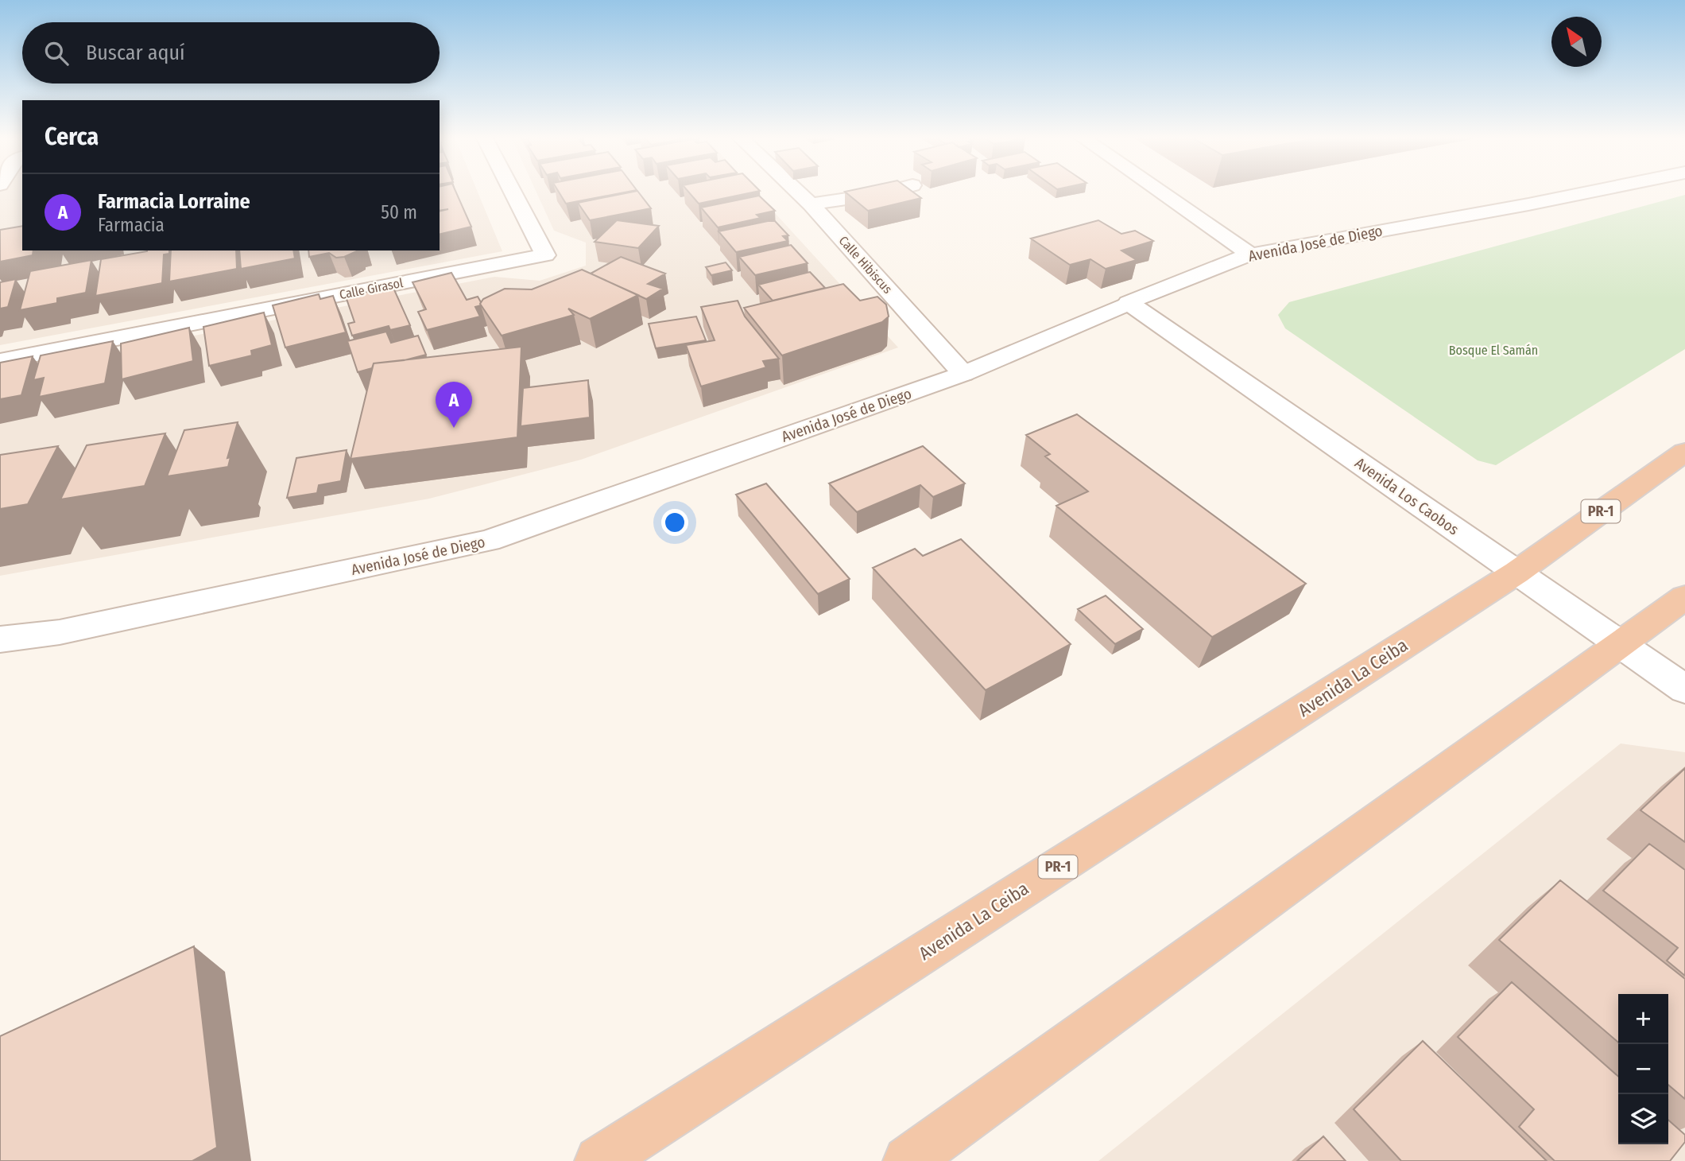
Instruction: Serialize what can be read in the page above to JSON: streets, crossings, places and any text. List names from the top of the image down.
{
  "streets": {
    "highway": ["PR-1", "Avenida La Ceiba"],
    "street": [
      "Avenida José de Diego",
      "Calle Hibiscus",
      "Calle Girasol",
      "Avenida Los Caobos"
    ]
  },
  "crossings": [
    ["Avenida José de Diego", "Calle Hibiscus"],
    ["Avenida José de Diego", "Avenida Los Caobos"],
    ["Avenida Los Caobos", "PR-1"],
    ["Avenida Los Caobos", "Avenida La Ceiba"],
    ["PR-1", "Avenida La Ceiba"]
  ],
  "parks": ["Bosque El Samán"],
  "north": "top left",
  "page": {
    "search": "Buscar aquí",
    "heading": "Cerca",
    "list": [
      {
        "mark": "A",
        "name": "Farmacia Lorraine",
        "note": "Farmacia",
        "value": "50 m"
      }
    ],
    "pins": "A",
    "map_buttons": ["+", "−"]
  }
}
